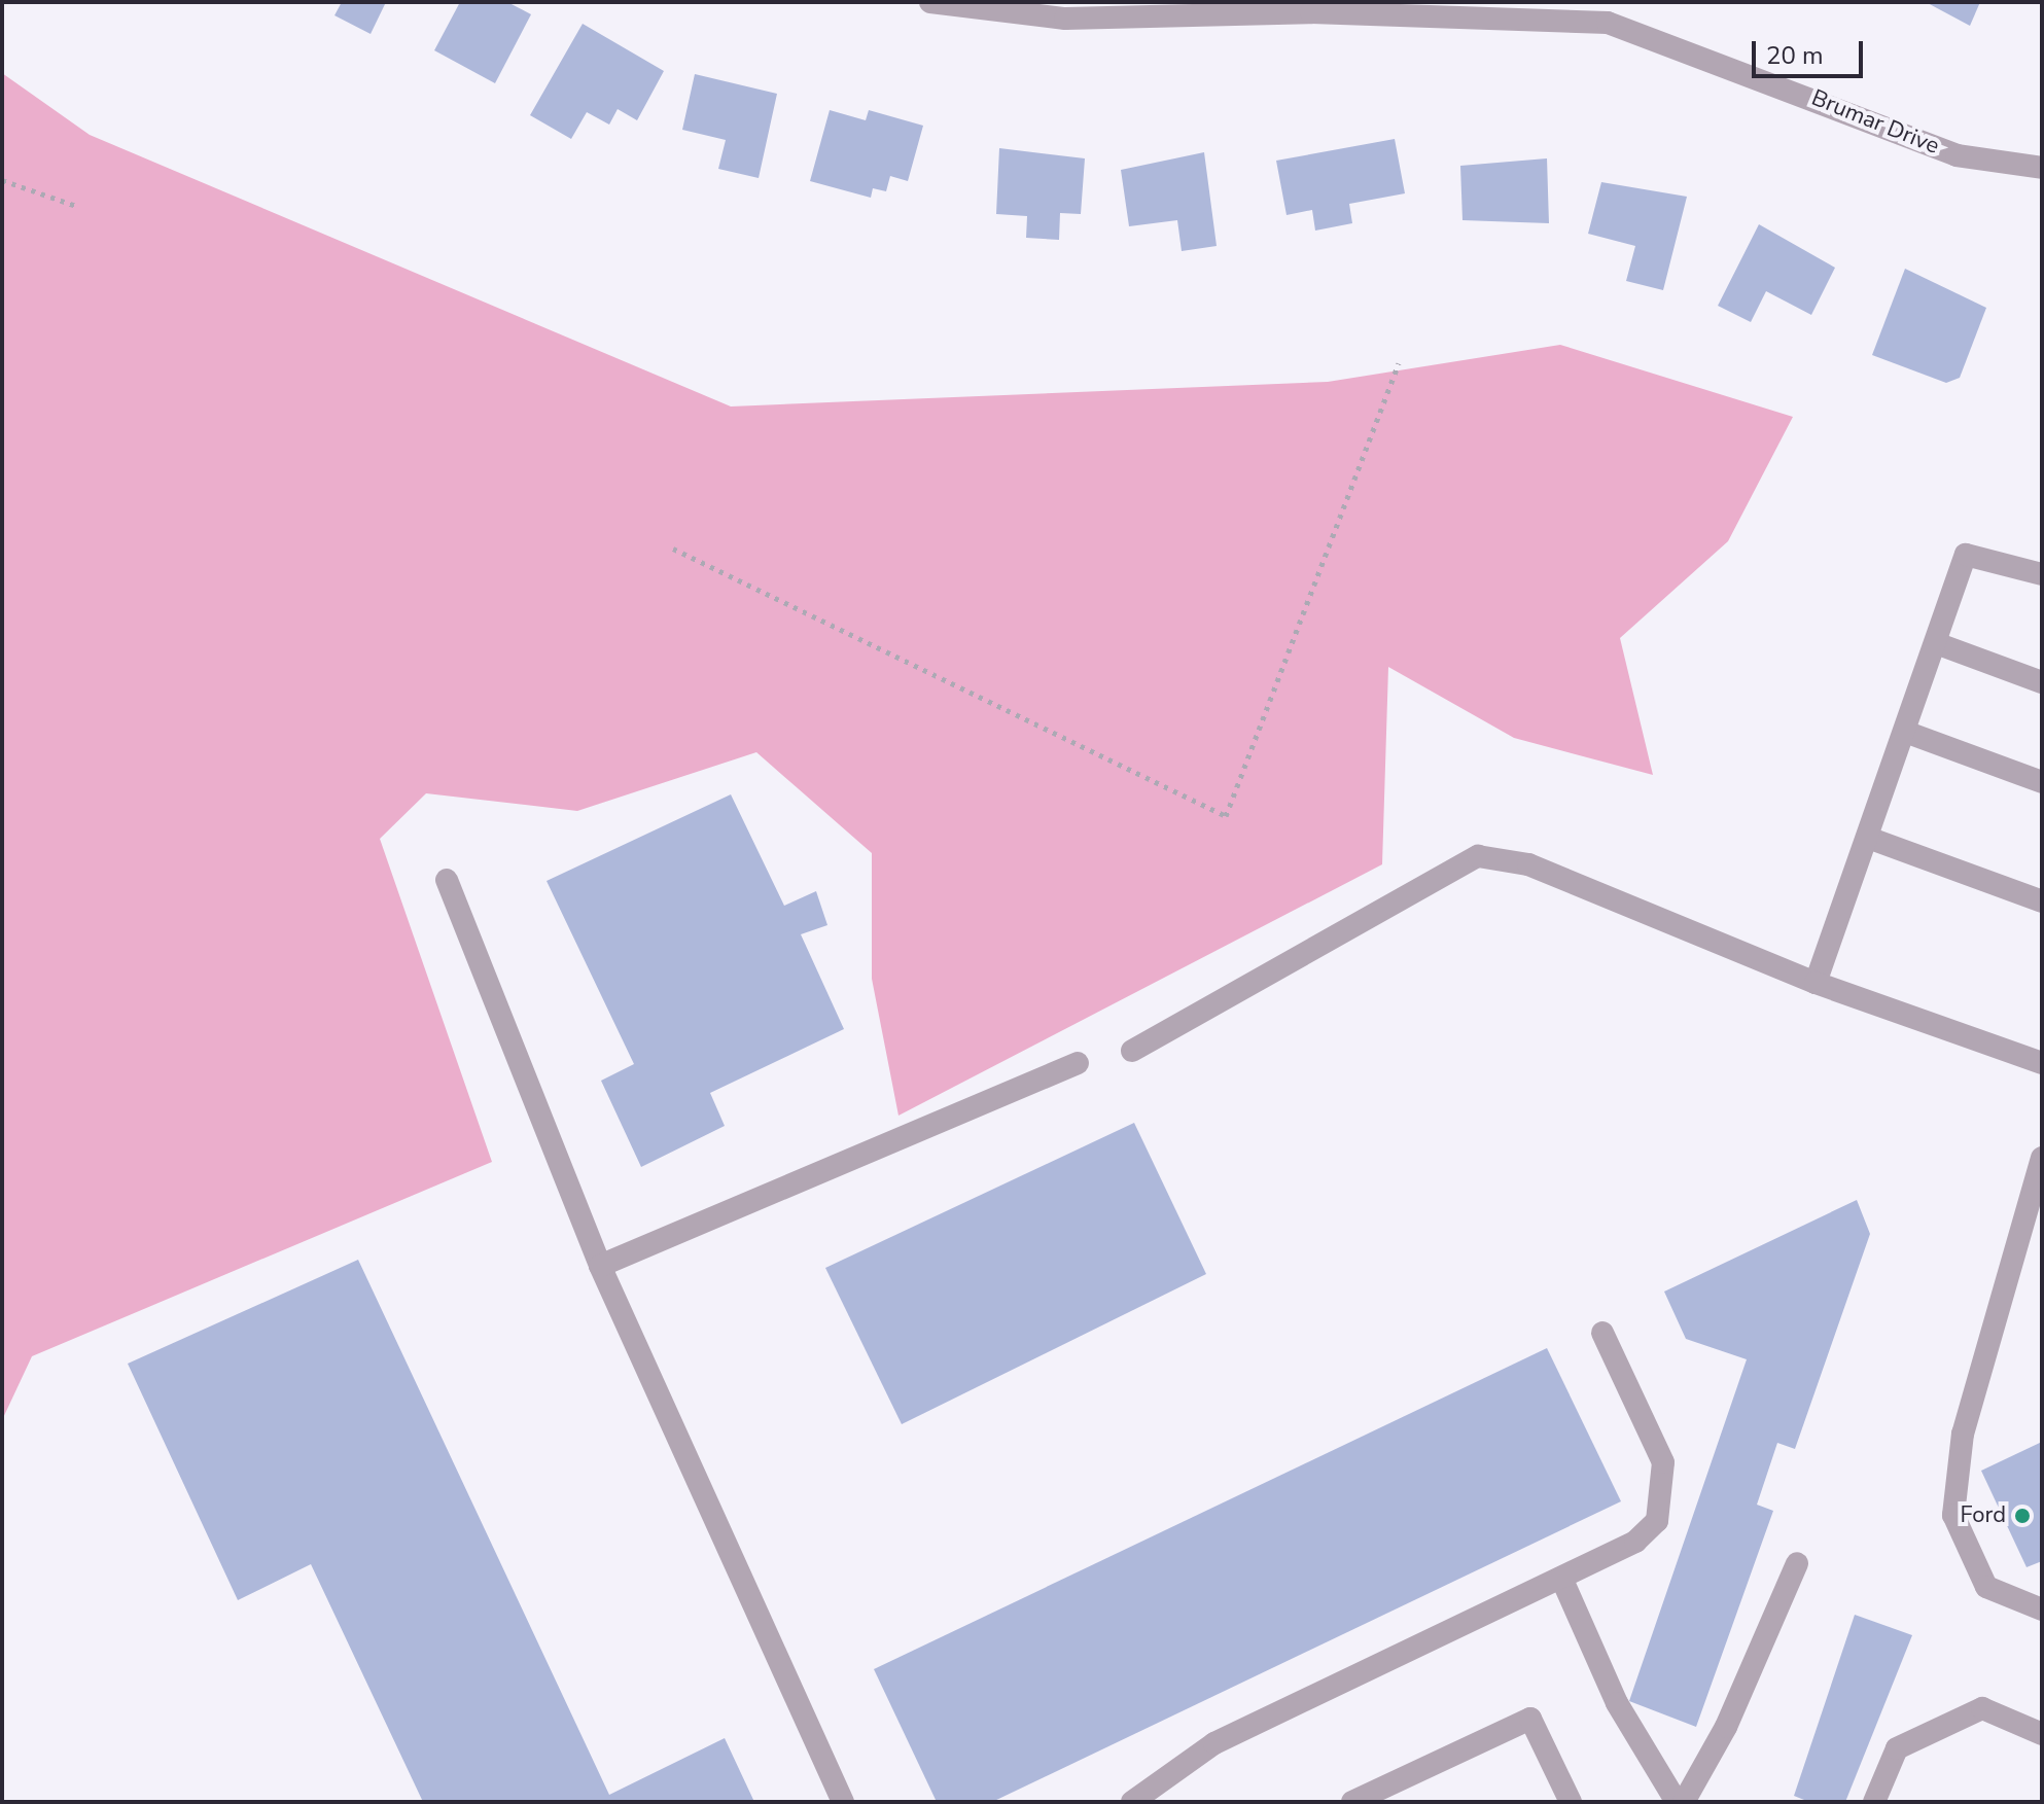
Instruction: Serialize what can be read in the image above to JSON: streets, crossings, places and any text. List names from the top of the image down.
{
  "streets": {
    "street": ["Brumar Drive"]
  },
  "places": ["Ford"],
  "scale_bar": "20 m"
}
